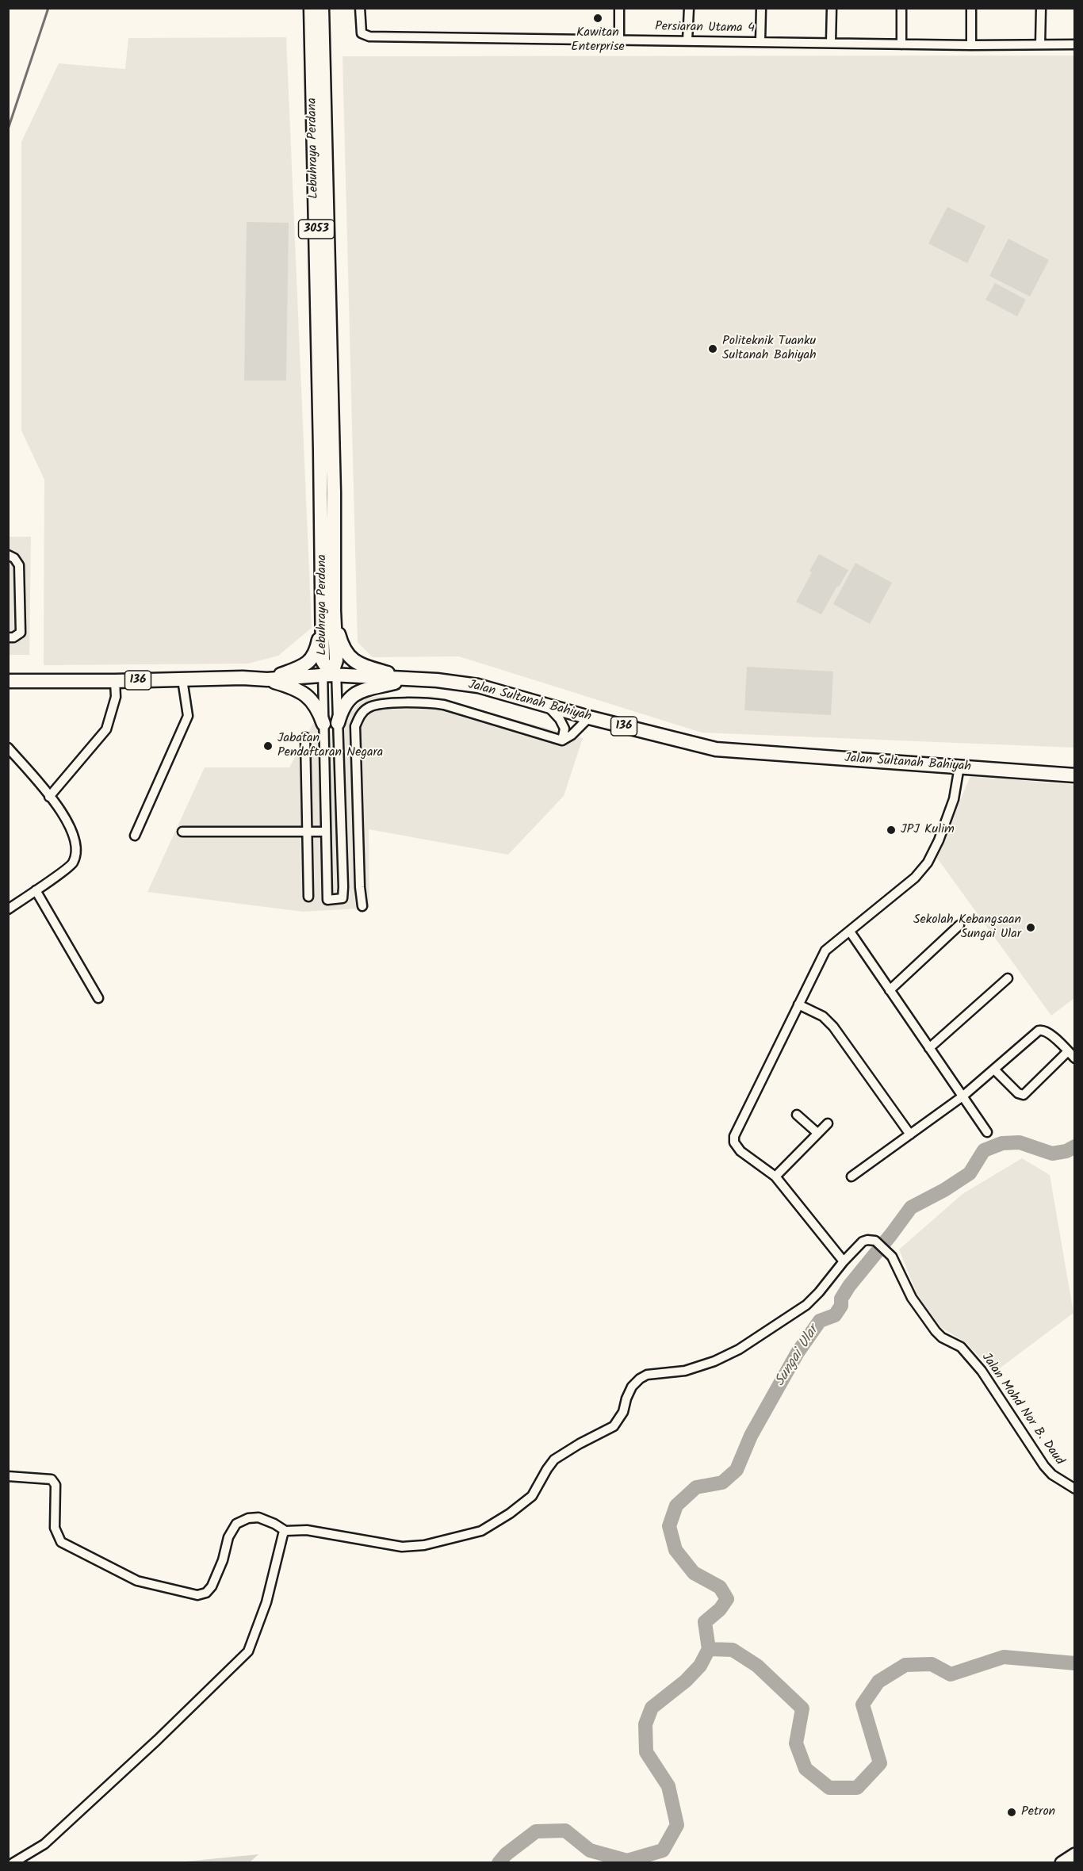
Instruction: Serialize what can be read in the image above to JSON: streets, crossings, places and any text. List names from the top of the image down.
{
  "streets": {
    "main road": [
      "Lebuhraya Perdana",
      "3053",
      "136",
      "Jalan Sultanah Bahiyah"
    ],
    "street": ["Persiaran Utama 4", "Jalan Mohd Nor B. Daud"]
  },
  "crossings": [
    ["Lebuhraya Perdana", "Jalan Sultanah Bahiyah"]
  ],
  "water": ["Sungai Ular"],
  "places": [
    "Kawitan Enterprise",
    "Politeknik Tuanku Sultanah Bahiyah",
    "Jabatan Pendaftaran Negara",
    "JPJ Kulim",
    "Sekolah Kebangsaan Sungai Ular",
    "Petron"
  ]
}
